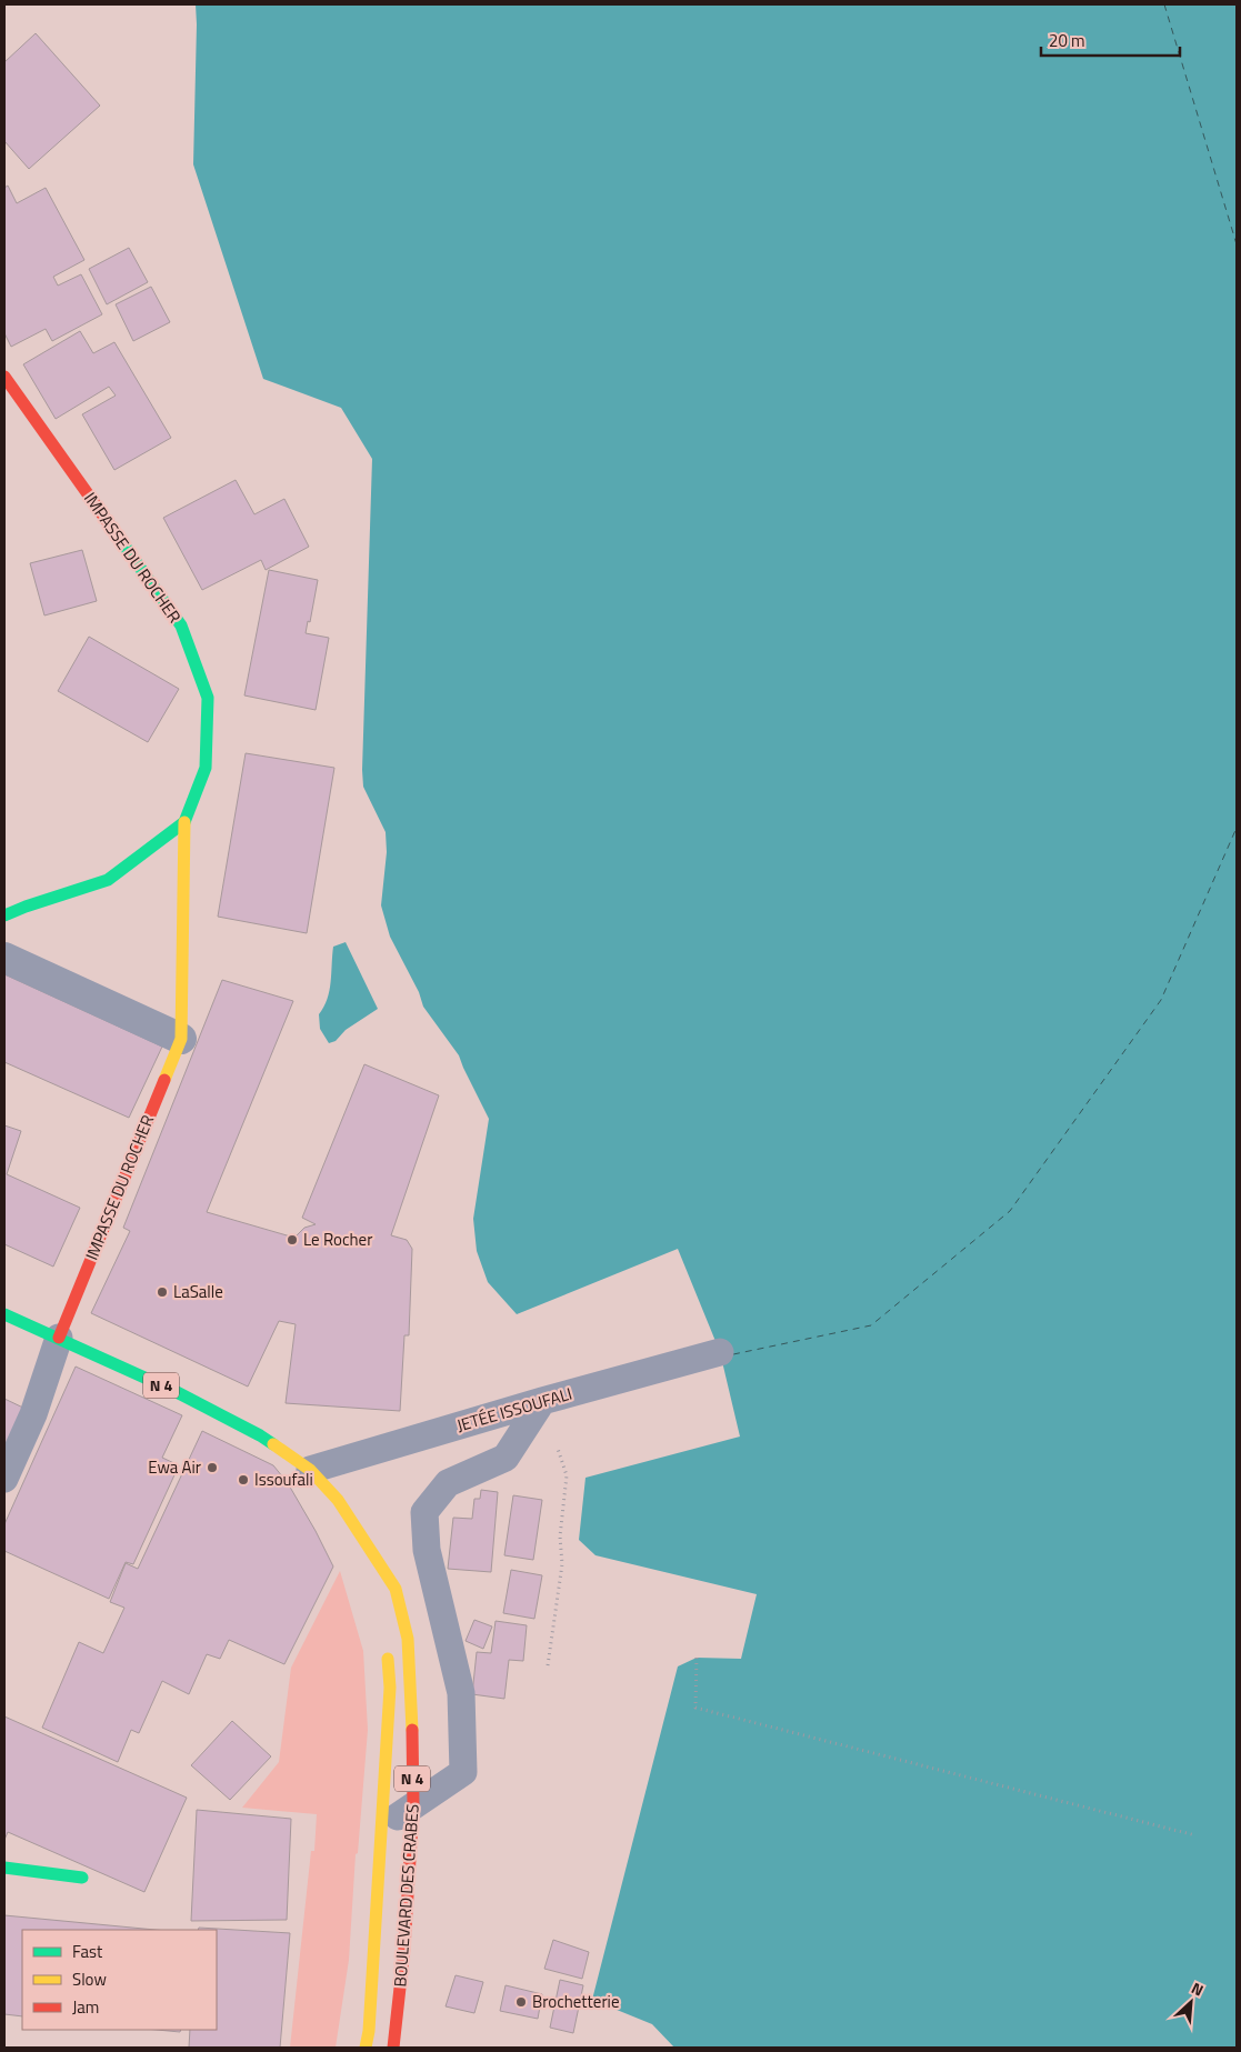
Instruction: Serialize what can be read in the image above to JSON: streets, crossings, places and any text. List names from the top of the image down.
{
  "streets": {
    "main road": ["IMPASSE DU ROCHER", "N 4", "BOULEVARD DES CRABES"],
    "lane": ["JETÉE ISSOUFALI"]
  },
  "crossings": [
    ["IMPASSE DU ROCHER", "N 4"],
    ["N 4", "JETÉE ISSOUFALI"],
    ["N 4", "BOULEVARD DES CRABES"],
    ["JETÉE ISSOUFALI", "BOULEVARD DES CRABES"]
  ],
  "places": [
    "Le Rocher",
    "LaSalle",
    "Ewa Air",
    "Issoufali",
    "Brochetterie"
  ],
  "legend": ["Fast", "Slow", "Jam"],
  "scale_bar": "20 m",
  "north": "top right"
}
